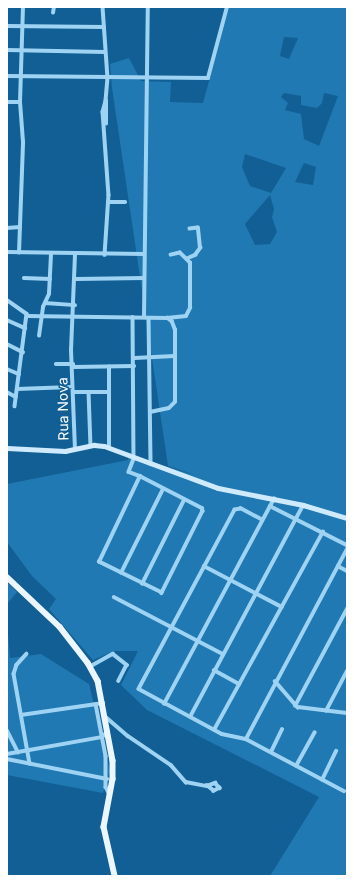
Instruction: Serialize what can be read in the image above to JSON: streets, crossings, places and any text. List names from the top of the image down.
{
  "streets": {
    "street": ["Rua Nova"]
  }
}
